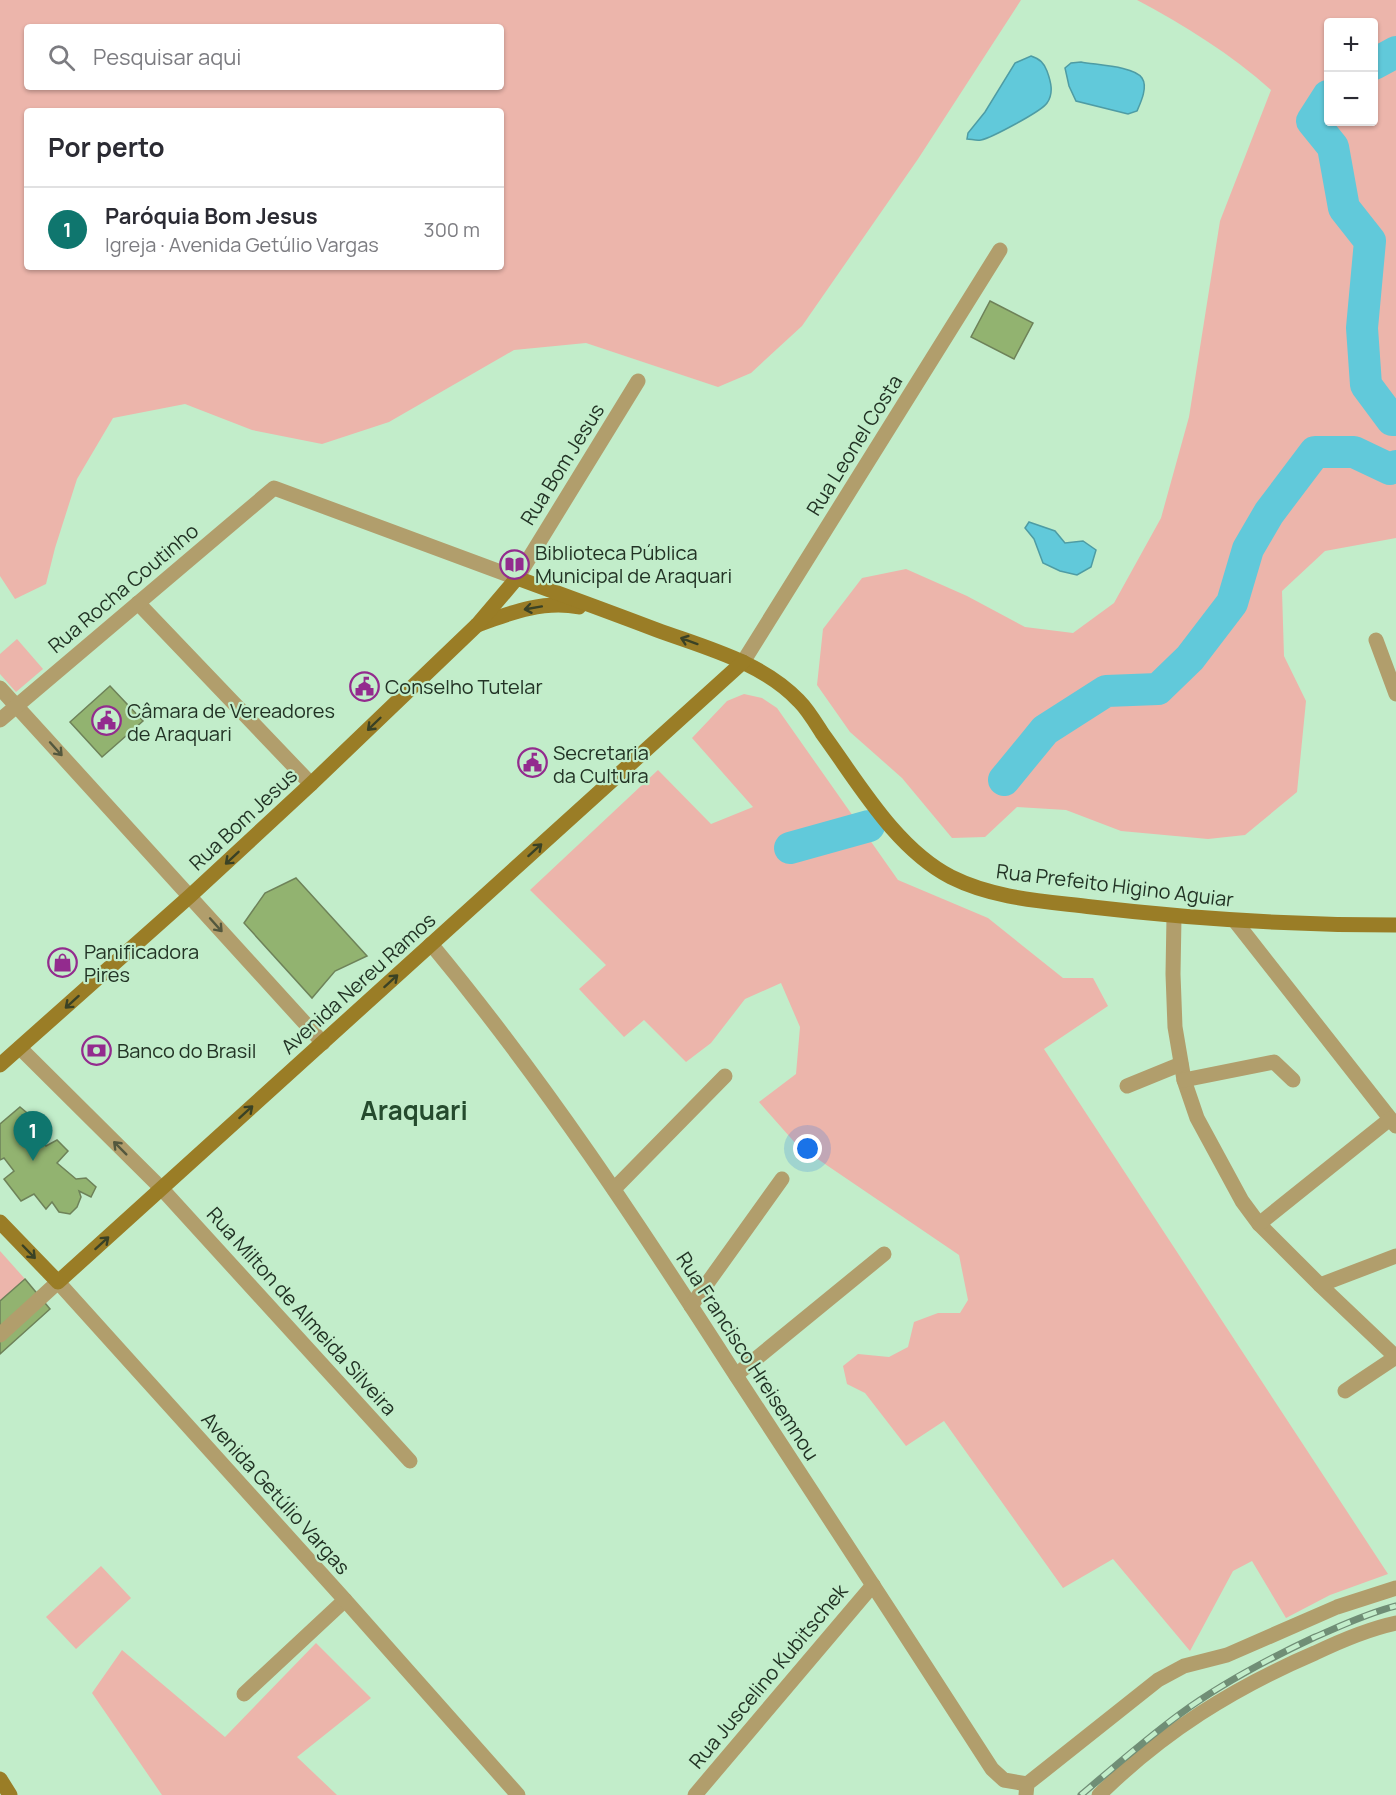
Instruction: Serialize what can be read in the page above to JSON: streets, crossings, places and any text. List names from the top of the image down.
{
  "streets": {
    "main road": [
      "Rua Bom Jesus",
      "Rua Prefeito Higino Aguiar",
      "Avenida Nereu Ramos",
      "Avenida Getúlio Vargas"
    ],
    "street": [
      "Rua Leonel Costa",
      "Rua Rocha Coutinho",
      "Rua Milton de Almeida Silveira",
      "Rua Francisco Hreisemnou",
      "Rua Juscelino Kubitschek"
    ]
  },
  "crossings": [
    ["Rua Leonel Costa", "Rua Prefeito Higino Aguiar"],
    ["Rua Leonel Costa", "Avenida Nereu Ramos"],
    ["Rua Bom Jesus", "Rua Prefeito Higino Aguiar"],
    ["Rua Bom Jesus", "Rua Milton de Almeida Silveira"],
    ["Rua Rocha Coutinho", "Rua Prefeito Higino Aguiar"],
    ["Rua Prefeito Higino Aguiar", "Avenida Nereu Ramos"],
    ["Avenida Nereu Ramos", "Rua Milton de Almeida Silveira"],
    ["Avenida Nereu Ramos", "Rua Francisco Hreisemnou"],
    ["Avenida Nereu Ramos", "Avenida Getúlio Vargas"],
    ["Rua Francisco Hreisemnou", "Rua Juscelino Kubitschek"]
  ],
  "one_way": ["Rua Bom Jesus", "Avenida Nereu Ramos", "Rua Milton de Almeida Silveira"],
  "districts": ["Araquari"],
  "places": {
    "library": ["Biblioteca Pública Municipal de Araquari"],
    "public building": ["Conselho Tutelar", "Câmara de Vereadores de Araquari", "Secretaria da Cultura"],
    "shop": ["Panificadora Pires"],
    "bank": ["Banco do Brasil"]
  },
  "page": {
    "map_buttons": ["+", "−"],
    "search": "Pesquisar aqui",
    "heading": "Por perto",
    "list": [
      {
        "mark": "1",
        "name": "Paróquia Bom Jesus",
        "note": "Igreja · Avenida Getúlio Vargas",
        "value": "300 m"
      }
    ],
    "pins": "1"
  }
}
